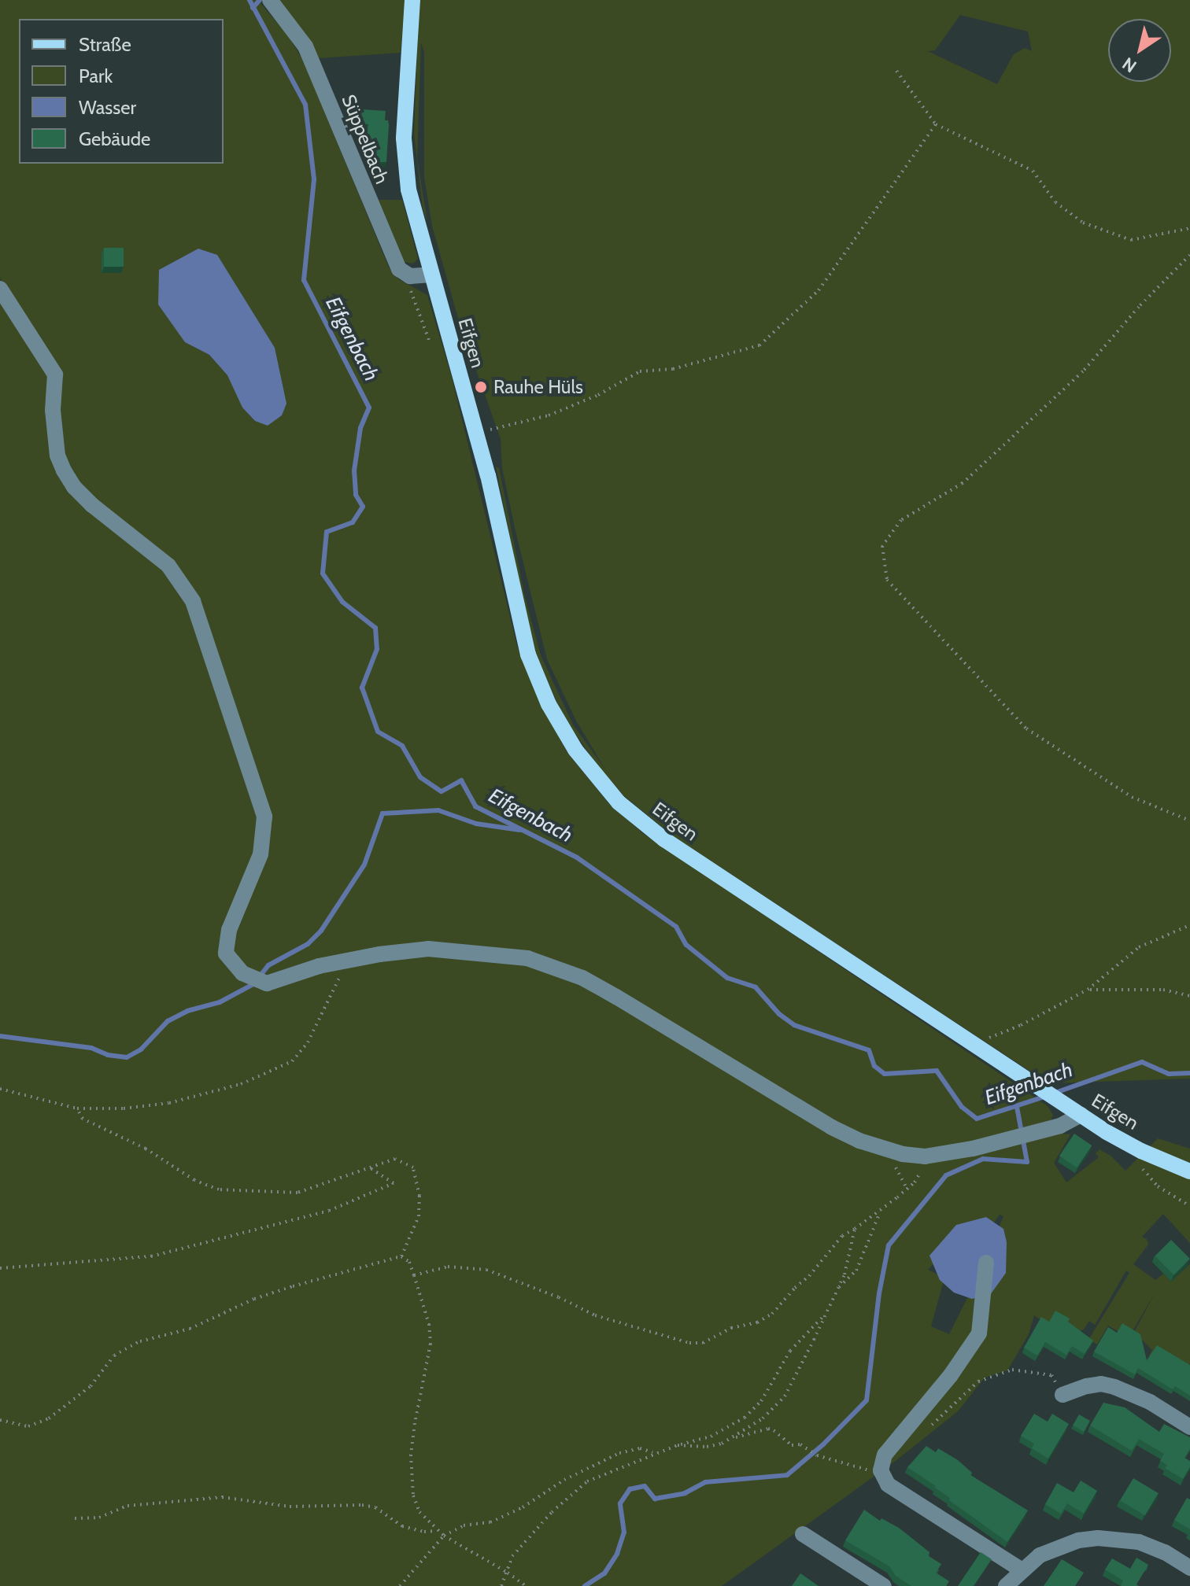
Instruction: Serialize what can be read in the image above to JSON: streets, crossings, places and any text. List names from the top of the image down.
{
  "streets": {
    "main road": ["Eifgen"],
    "street": ["Süppelbach"]
  },
  "water": ["Eifgenbach"],
  "places": ["Rauhe Hüls"],
  "legend": [
    "Straße",
    "Park",
    "Wasser",
    "Gebäude"
  ],
  "north": "bottom left"
}
